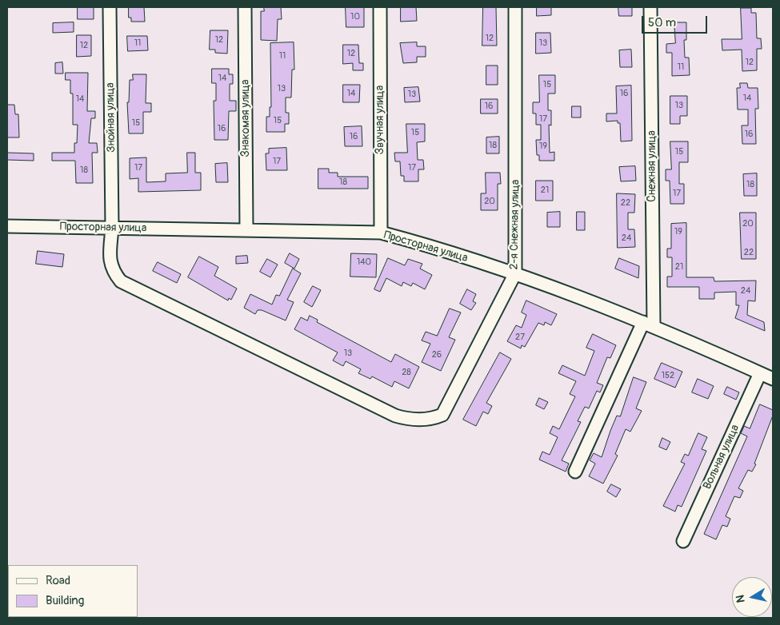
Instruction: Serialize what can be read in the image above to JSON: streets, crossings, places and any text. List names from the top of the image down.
{
  "streets": {
    "street": [
      "Знойная улица",
      "Знакомая улица",
      "Звучная улица",
      "Снежная улица",
      "2-я Снежная улица",
      "Просторная улица",
      "Вольная улица"
    ]
  },
  "crossings": [
    ["Знойная улица", "2-я Снежная улица"],
    ["Знойная улица", "Просторная улица"],
    ["Знакомая улица", "Просторная улица"],
    ["Звучная улица", "Просторная улица"],
    ["Снежная улица", "Просторная улица"],
    ["2-я Снежная улица", "Просторная улица"],
    ["Просторная улица", "Вольная улица"]
  ],
  "house_numbers": [
    "10",
    "12",
    "12",
    "11",
    "13",
    "12",
    "12",
    "11",
    "12",
    "11",
    "14",
    "15",
    "13",
    "14",
    "16",
    "13",
    "14",
    "14",
    "13",
    "16",
    "17",
    "15",
    "15",
    "16",
    "15",
    "16",
    "16",
    "18",
    "19",
    "15",
    "17",
    "17",
    "17",
    "18",
    "18",
    "18",
    "21",
    "17",
    "20",
    "22",
    "20",
    "19",
    "24",
    "22",
    "140",
    "21",
    "24",
    "27",
    "13",
    "26",
    "28",
    "152"
  ],
  "legend": ["Road", "Building"],
  "scale_bar": "50 m",
  "north": "left"
}
